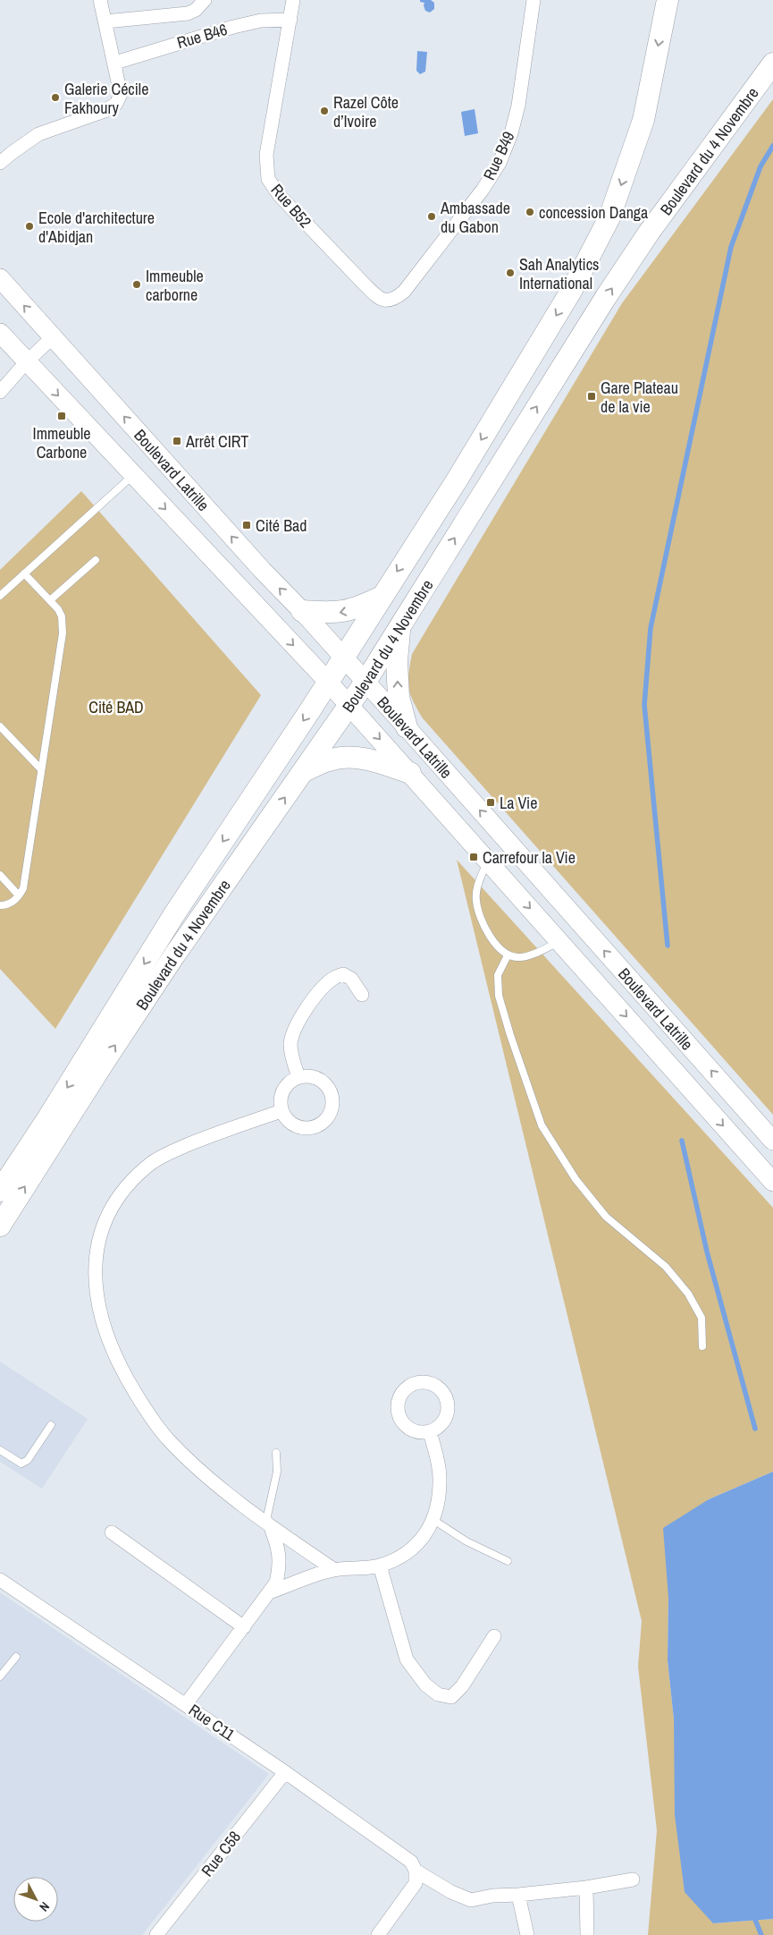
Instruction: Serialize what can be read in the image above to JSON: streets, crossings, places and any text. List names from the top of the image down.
{
  "streets": {
    "main road": ["Boulevard du 4 Novembre", "Boulevard Latrille"],
    "street": [
      "Rue B46",
      "Rue B49",
      "Rue B52",
      "Rue C11",
      "Rue C58"
    ]
  },
  "crossings": [
    ["Rue B46", "Rue B52"],
    ["Boulevard du 4 Novembre", "Boulevard Latrille"],
    ["Rue B49", "Rue B52"],
    ["Rue C11", "Rue C58"]
  ],
  "parks": ["Cité BAD"],
  "places": {
    "other": [
      "Galerie Cécile Fakhoury",
      "Razel Côte d’Ivoire",
      "concession Danga",
      "Ambassade du Gabon",
      "Ecole d'architecture d'Abidjan",
      "Sah Analytics International",
      "Immeuble carborne"
    ],
    "transit": [
      "Gare Plateau de la vie",
      "Immeuble Carbone",
      "Arrêt CIRT",
      "Cité Bad",
      "La Vie",
      "Carrefour la Vie"
    ]
  },
  "north": "bottom right"
}
